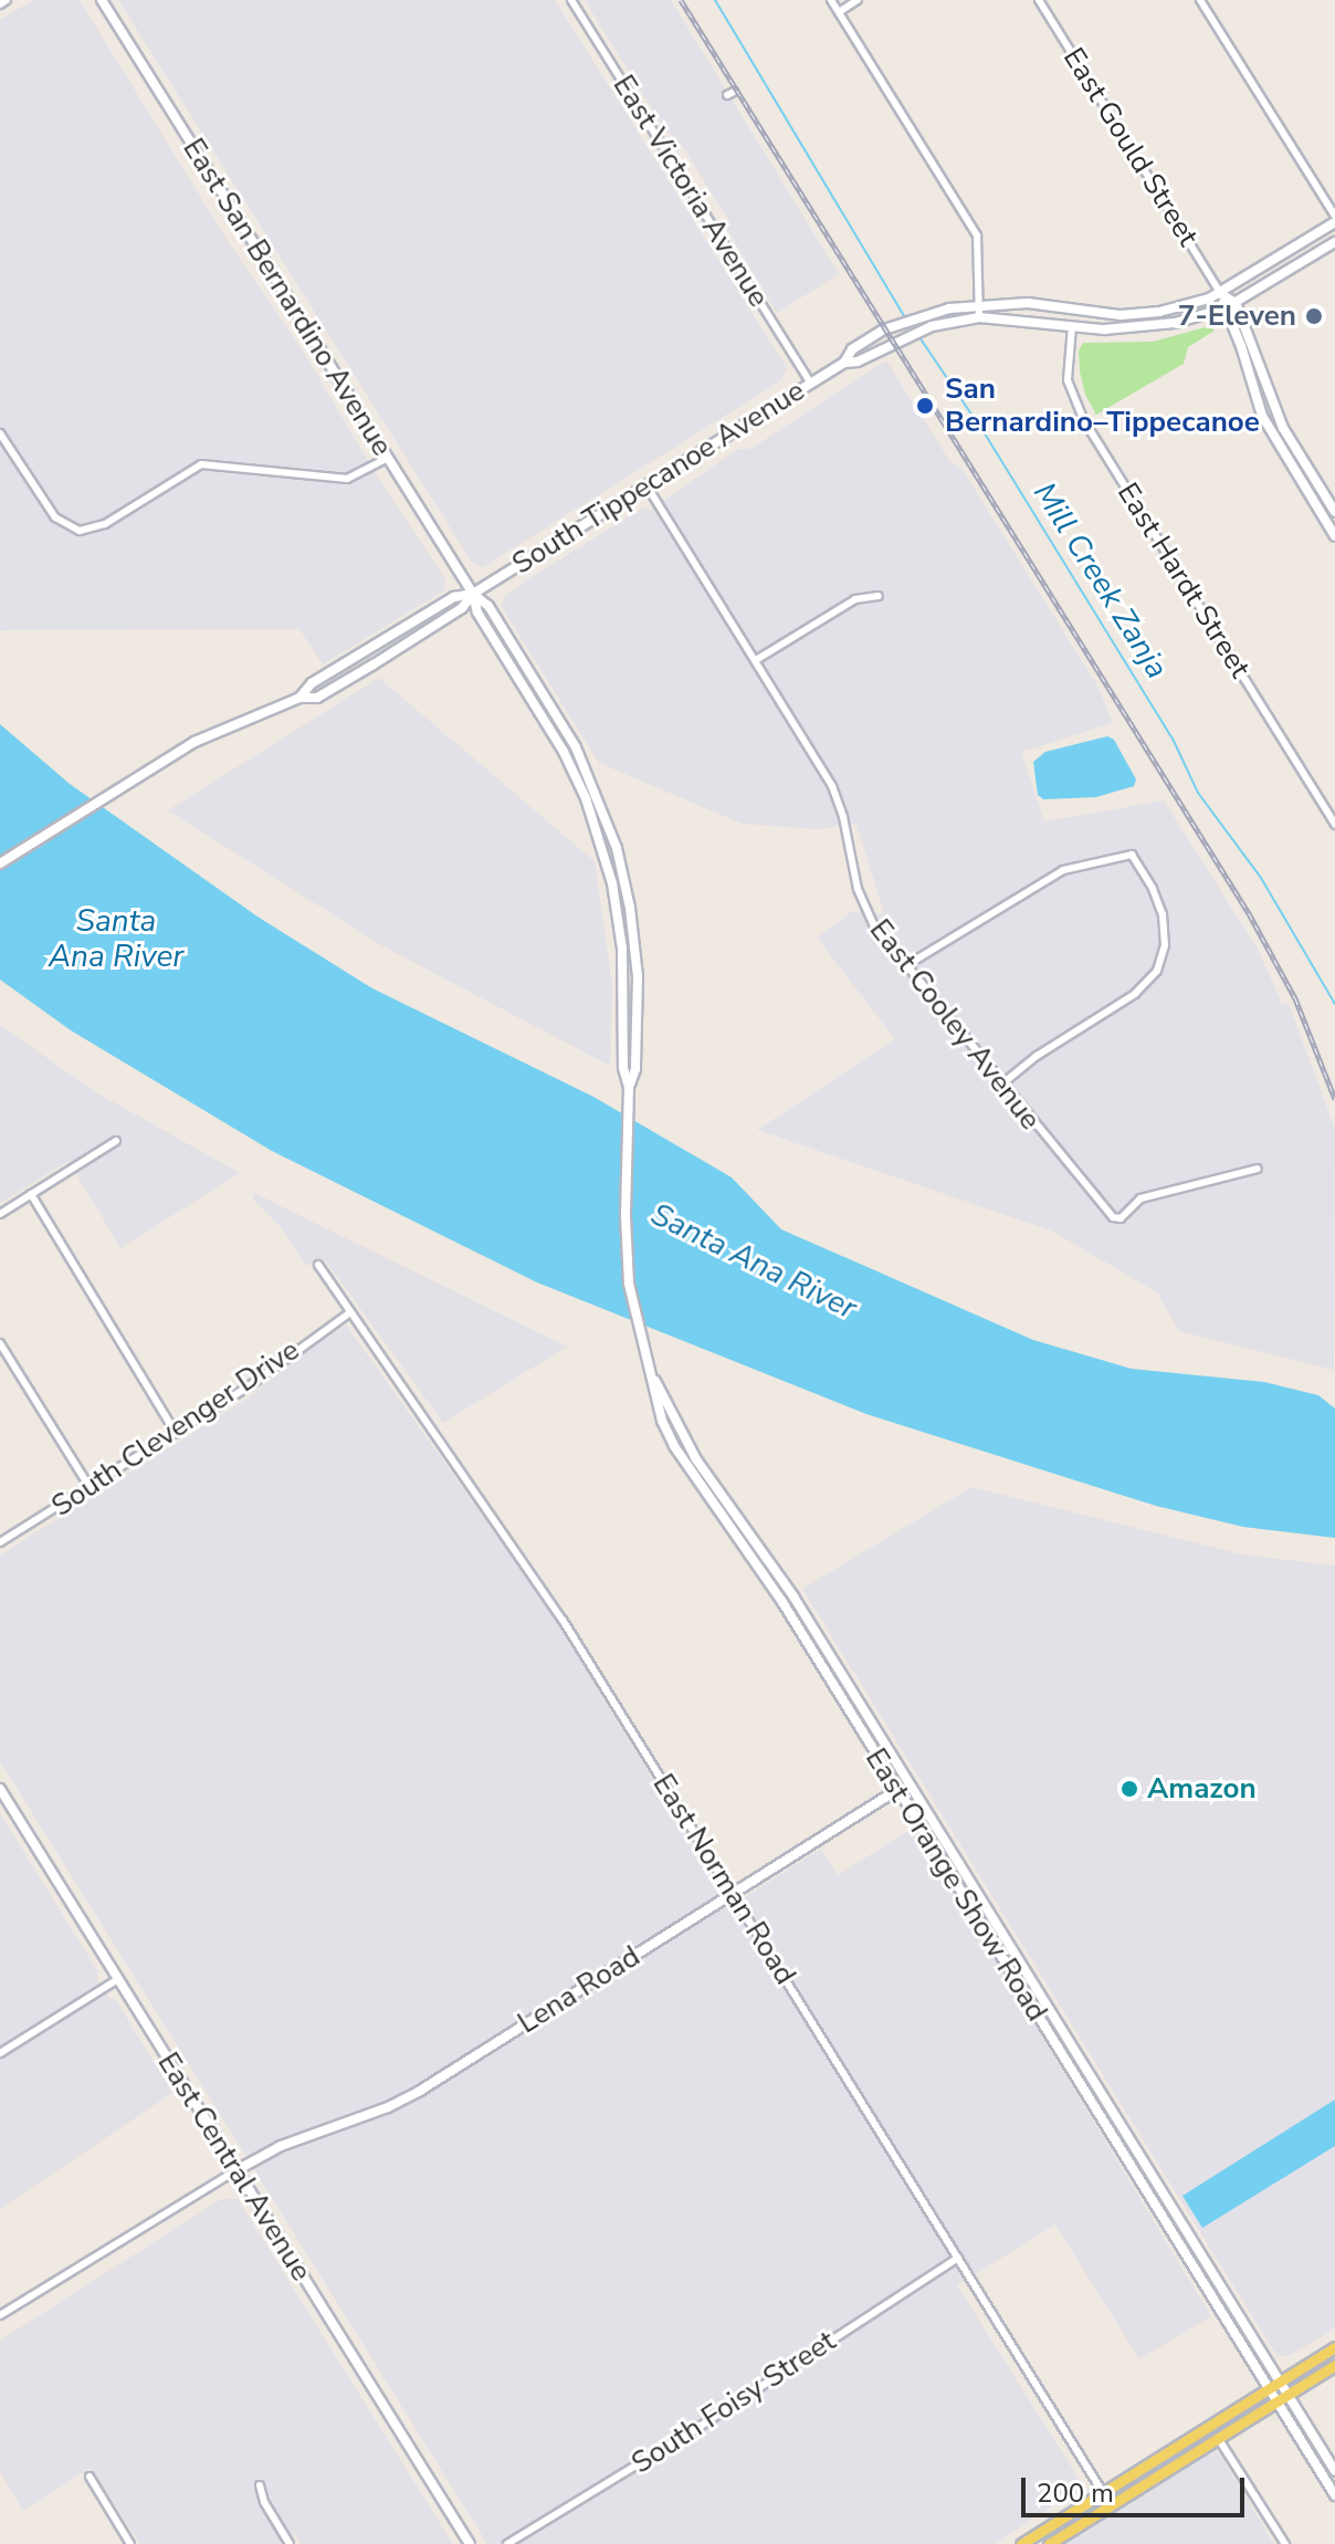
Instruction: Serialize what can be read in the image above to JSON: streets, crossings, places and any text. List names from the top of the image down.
{
  "streets": {
    "main road": [
      "East San Bernardino Avenue",
      "South Tippecanoe Avenue",
      "East Orange Show Road",
      "Lena Road",
      "East Central Avenue"
    ],
    "street": [
      "East Gould Street",
      "East Victoria Avenue",
      "East Hardt Street",
      "East Cooley Avenue",
      "South Clevenger Drive",
      "East Norman Road",
      "South Foisy Street"
    ]
  },
  "crossings": [
    ["East Gould Street", "South Tippecanoe Avenue"],
    ["East Victoria Avenue", "South Tippecanoe Avenue"],
    ["East San Bernardino Avenue", "South Tippecanoe Avenue"],
    ["South Tippecanoe Avenue", "East Hardt Street"],
    ["South Tippecanoe Avenue", "East Cooley Avenue"],
    ["South Clevenger Drive", "East Norman Road"],
    ["East Norman Road", "Lena Road"],
    ["East Norman Road", "South Foisy Street"],
    ["East Orange Show Road", "Lena Road"],
    ["Lena Road", "East Central Avenue"]
  ],
  "water": ["Mill Creek Zanja", "Santa Ana River"],
  "places": ["7-Eleven", "San Bernardino–Tippecanoe", "Amazon"],
  "scale_bar": "200 m"
}
